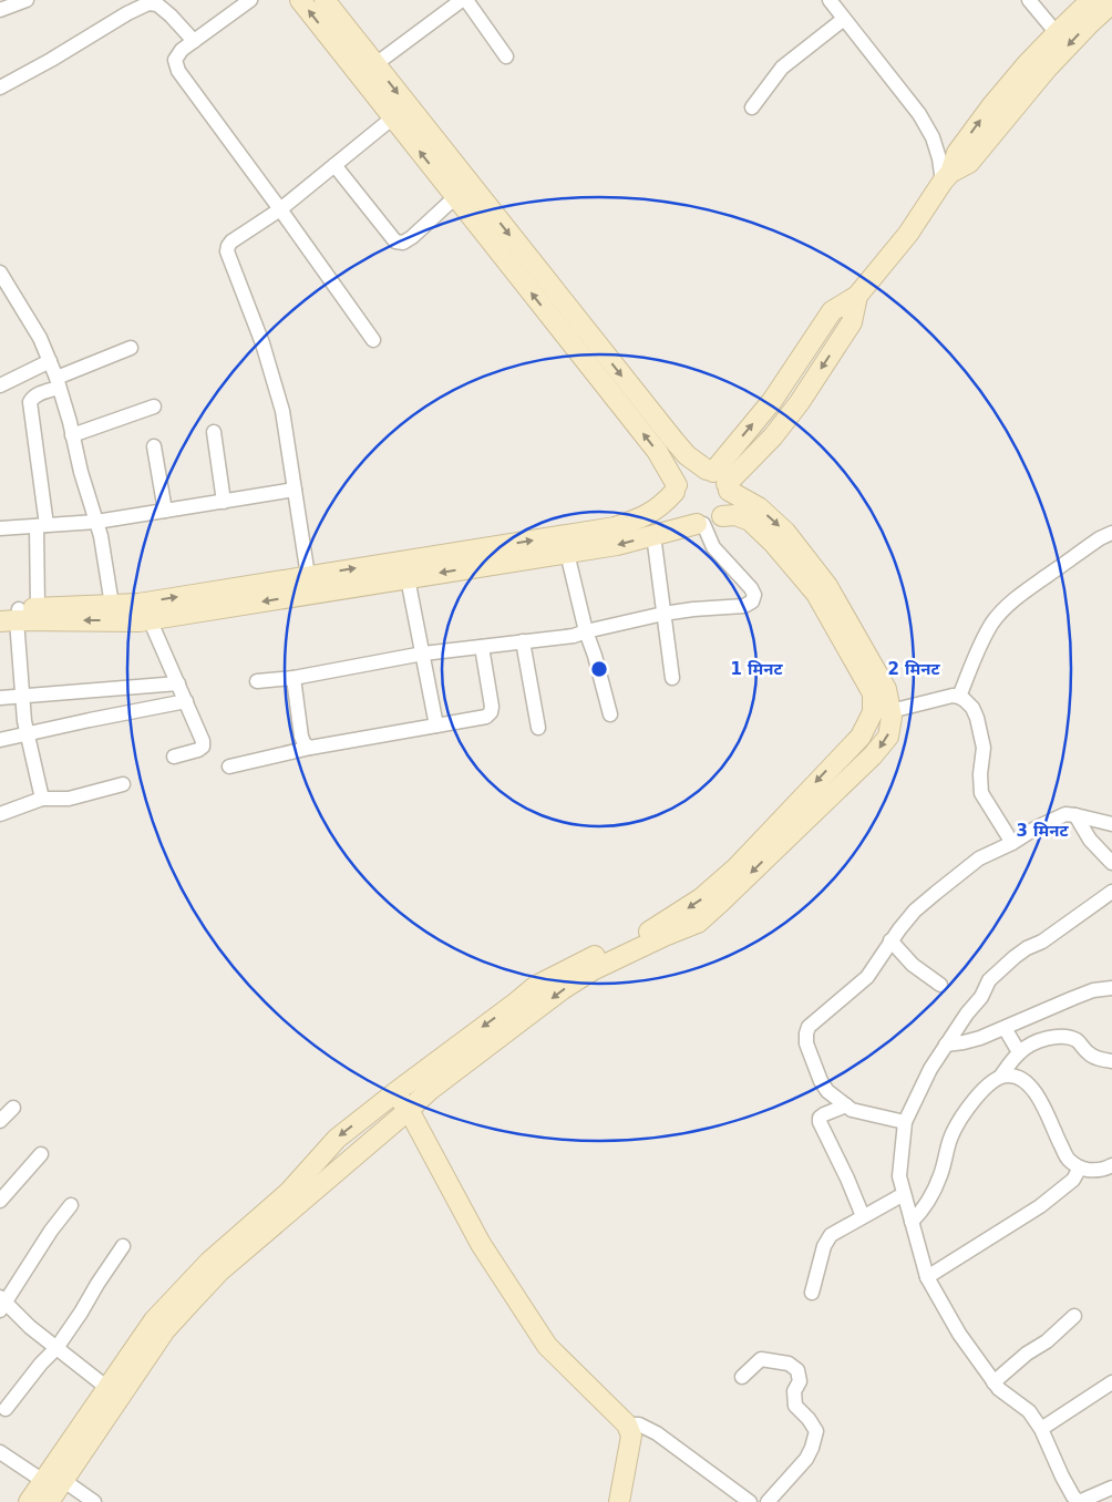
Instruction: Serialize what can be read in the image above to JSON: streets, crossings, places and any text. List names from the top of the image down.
{
  "rings": ["1 मिनट", "2 मिनट", "3 मिनट"]
}
